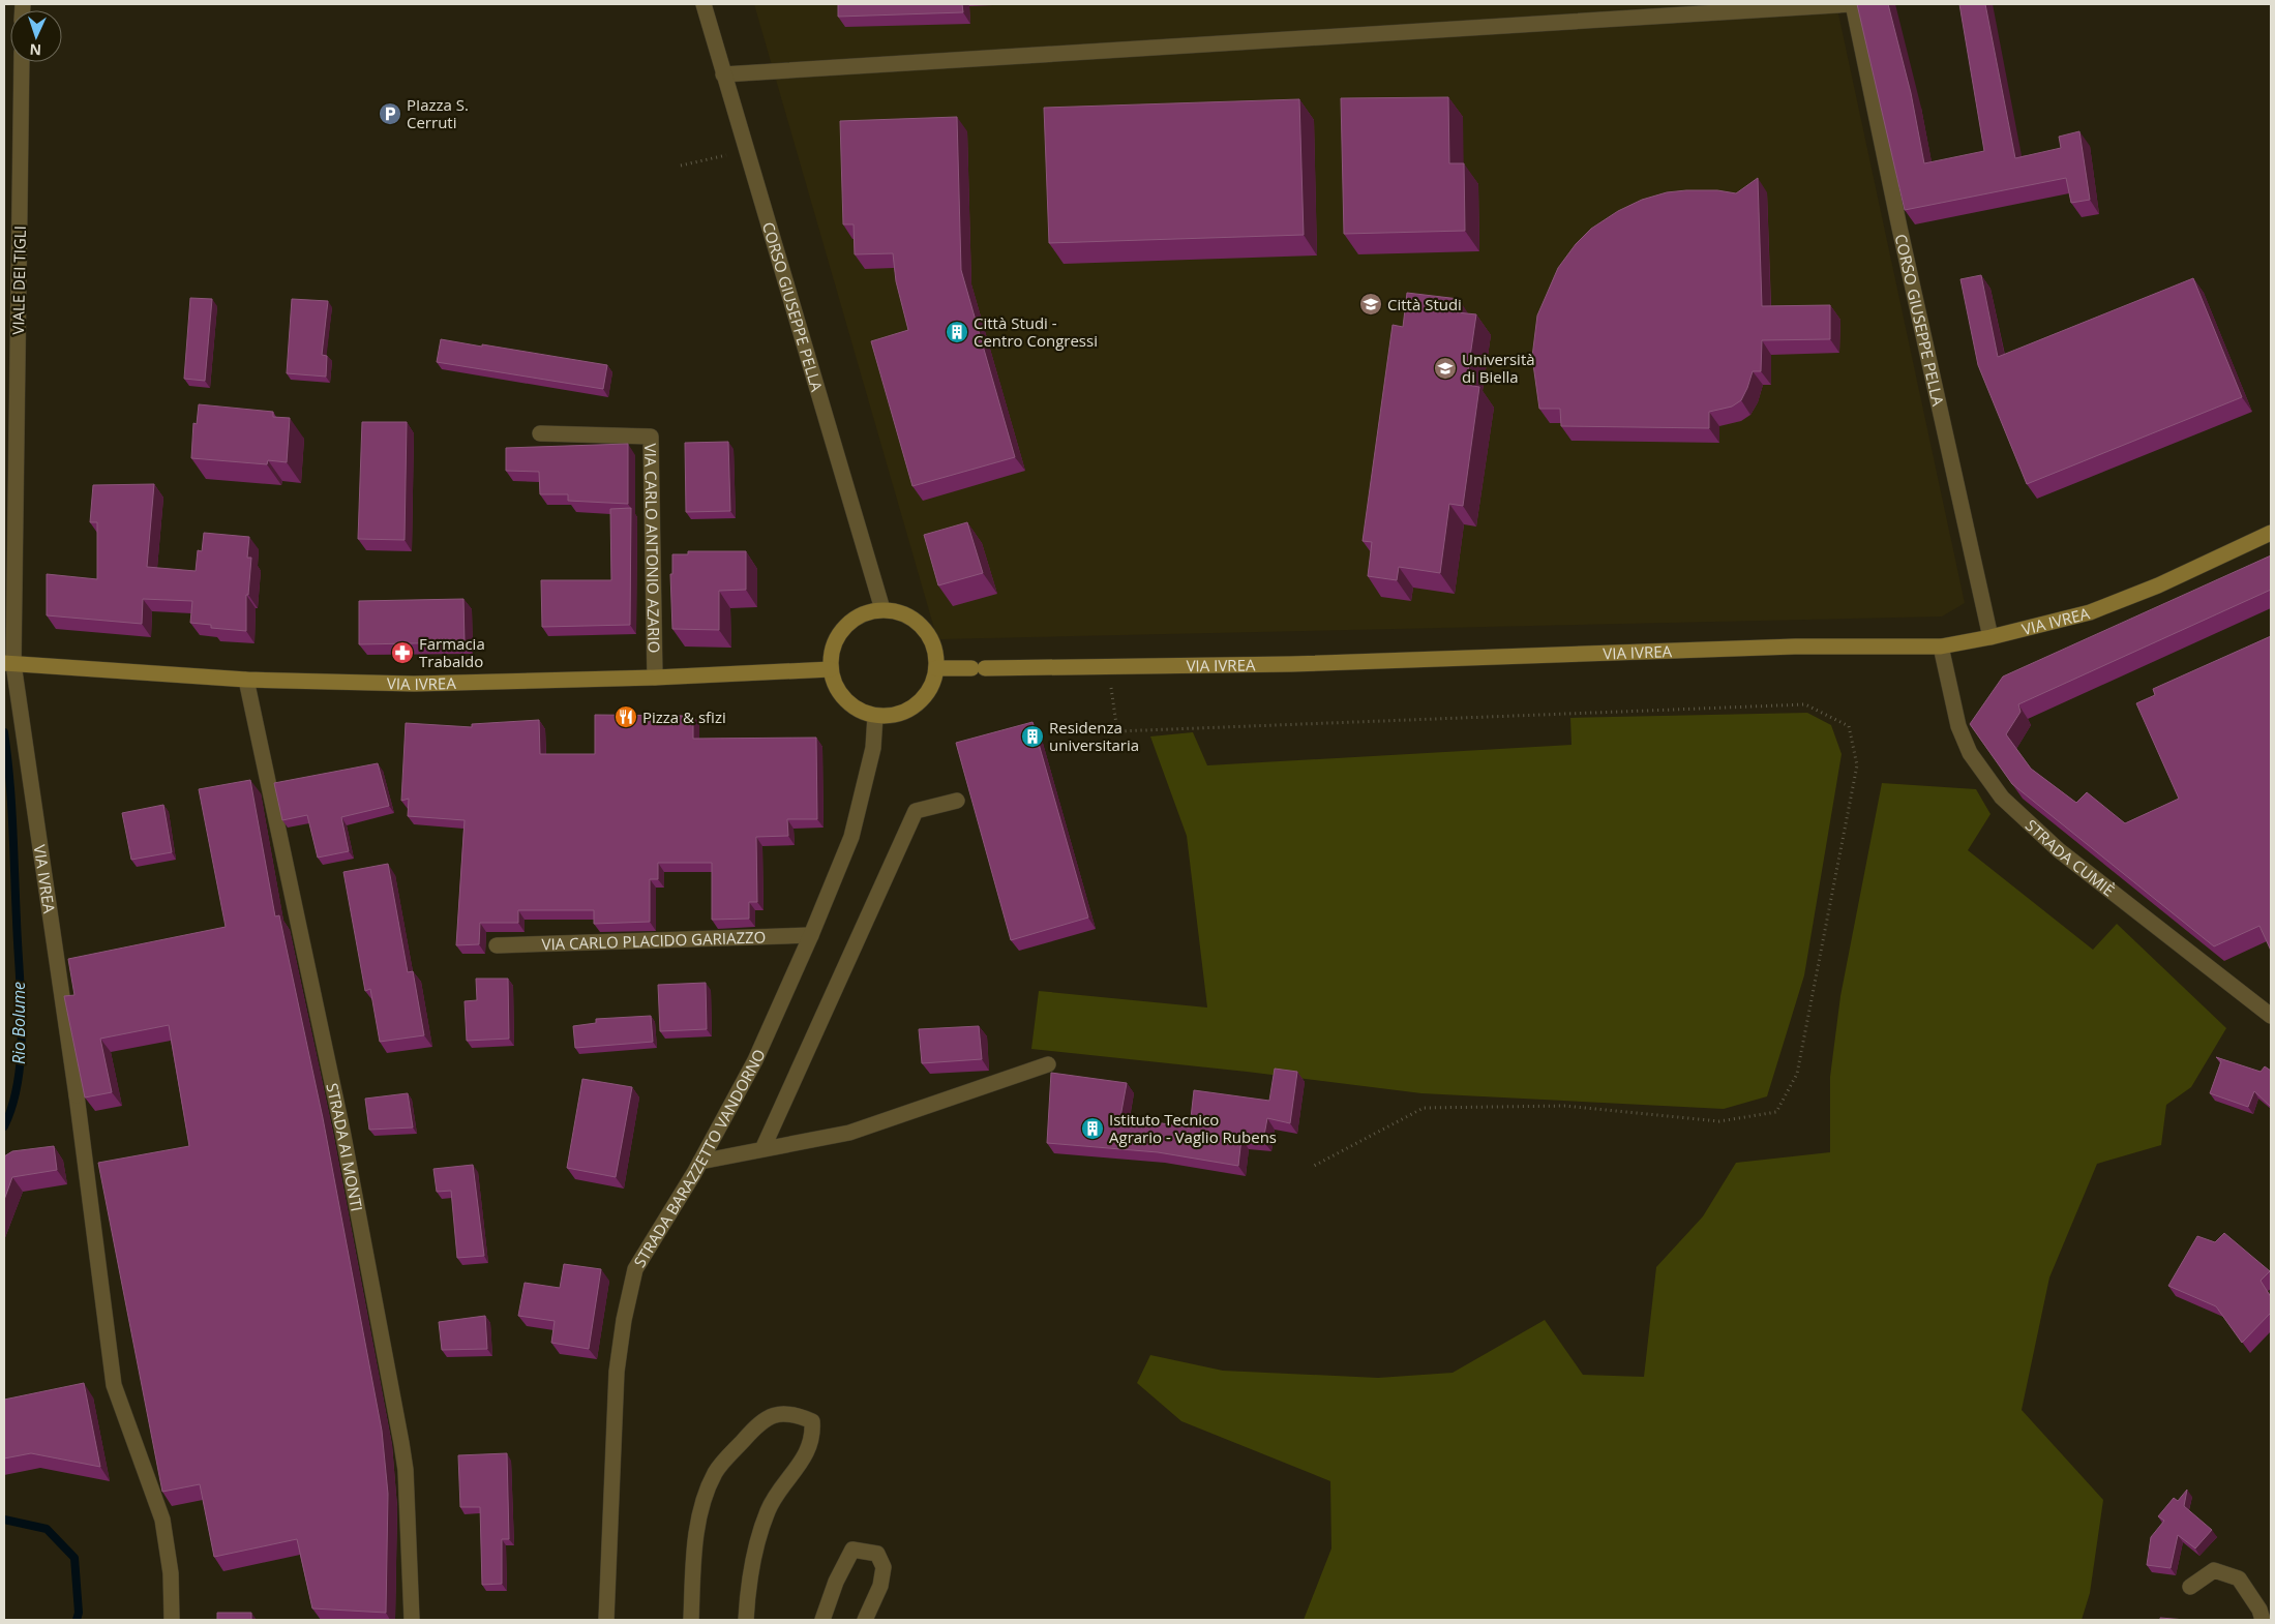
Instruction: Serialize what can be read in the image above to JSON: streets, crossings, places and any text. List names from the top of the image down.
{
  "streets": {
    "main road": ["VIA IVREA"],
    "street": [
      "VIALE DEI TIGLI",
      "CORSO GIUSEPPE PELLA",
      "VIA CARLO ANTONIO AZARIO",
      "STRADA CUMIÈ",
      "VIA CARLO PLACIDO GARIAZZO",
      "STRADA AI MONTI",
      "STRADA BARAZZETTO VANDORNO"
    ]
  },
  "crossings": [
    ["VIALE DEI TIGLI", "VIA IVREA"],
    ["CORSO GIUSEPPE PELLA", "VIA IVREA"],
    ["CORSO GIUSEPPE PELLA", "STRADA BARAZZETTO VANDORNO"],
    ["VIA CARLO ANTONIO AZARIO", "VIA IVREA"],
    ["VIA IVREA", "STRADA CUMIÈ"],
    ["VIA IVREA", "STRADA AI MONTI"],
    ["VIA IVREA", "STRADA BARAZZETTO VANDORNO"],
    ["VIA CARLO PLACIDO GARIAZZO", "STRADA BARAZZETTO VANDORNO"]
  ],
  "water": ["Rio Bolume"],
  "places": {
    "parking": ["PIazza S. Cerruti"],
    "school or university": ["Città Studi", "Università di Biella"],
    "building": ["Città Studi - Centro Congressi", "Residenza universitaria", "Istituto Tecnico Agrario - Vaglio Rubens"],
    "pharmacy": ["Farmacia Trabaldo"],
    "restaurant": ["Pizza & sfizi"]
  },
  "north": "bottom"
}
